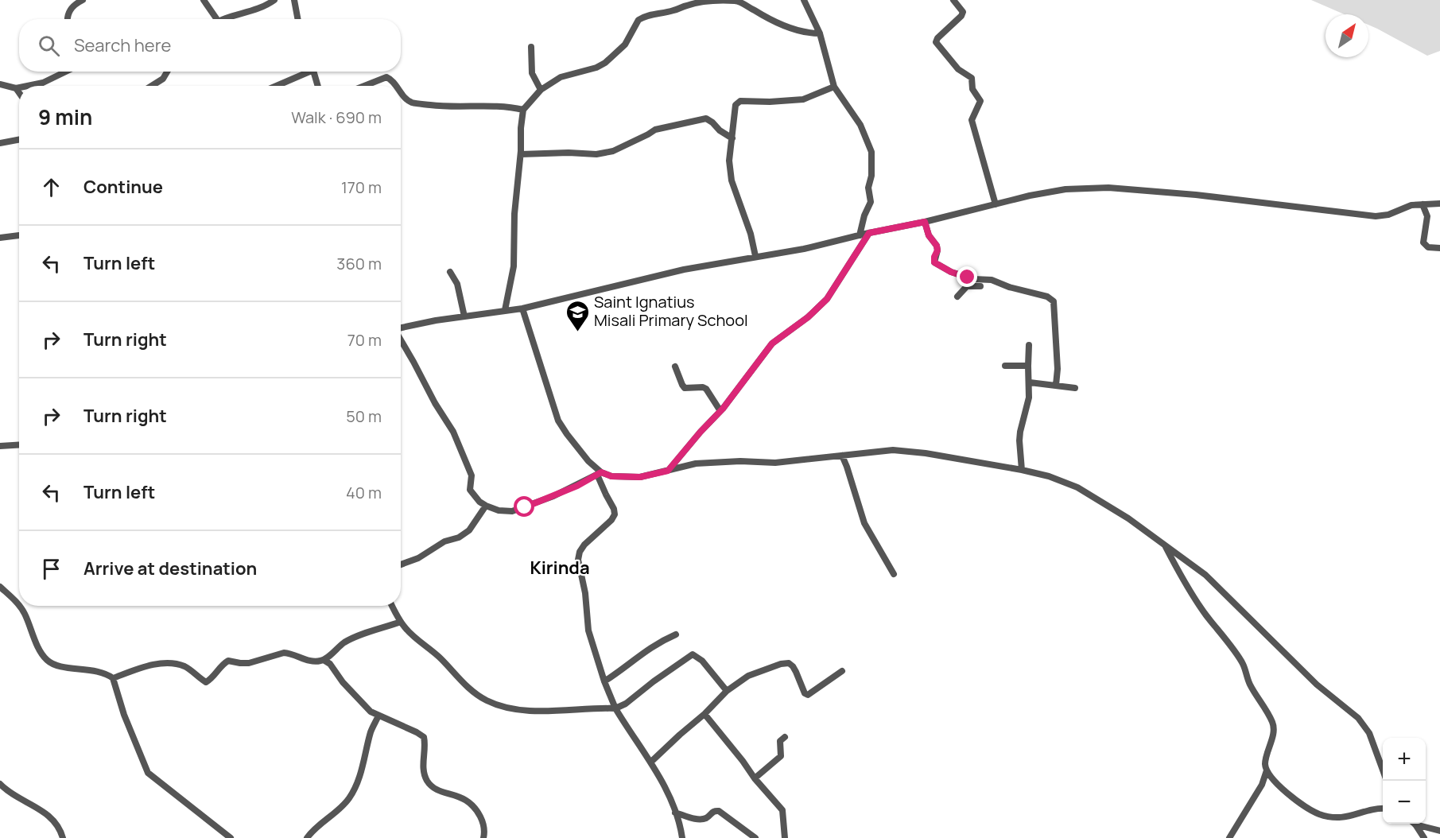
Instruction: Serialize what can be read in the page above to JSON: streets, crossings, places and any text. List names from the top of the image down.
{
  "districts": ["Kirinda"],
  "places": {
    "school or university": ["Saint Ignatius Misali Primary School"]
  },
  "north": "top right",
  "page": {
    "search": "Search here",
    "heading": ["9 min", "Walk · 690 m"],
    "list": [
      ["Continue", "170 m"],
      ["Turn left", "360 m"],
      ["Turn right", "70 m"],
      ["Turn right", "50 m"],
      ["Turn left", "40 m"],
      "Arrive at destination"
    ],
    "map_buttons": ["+", "−"]
  }
}
